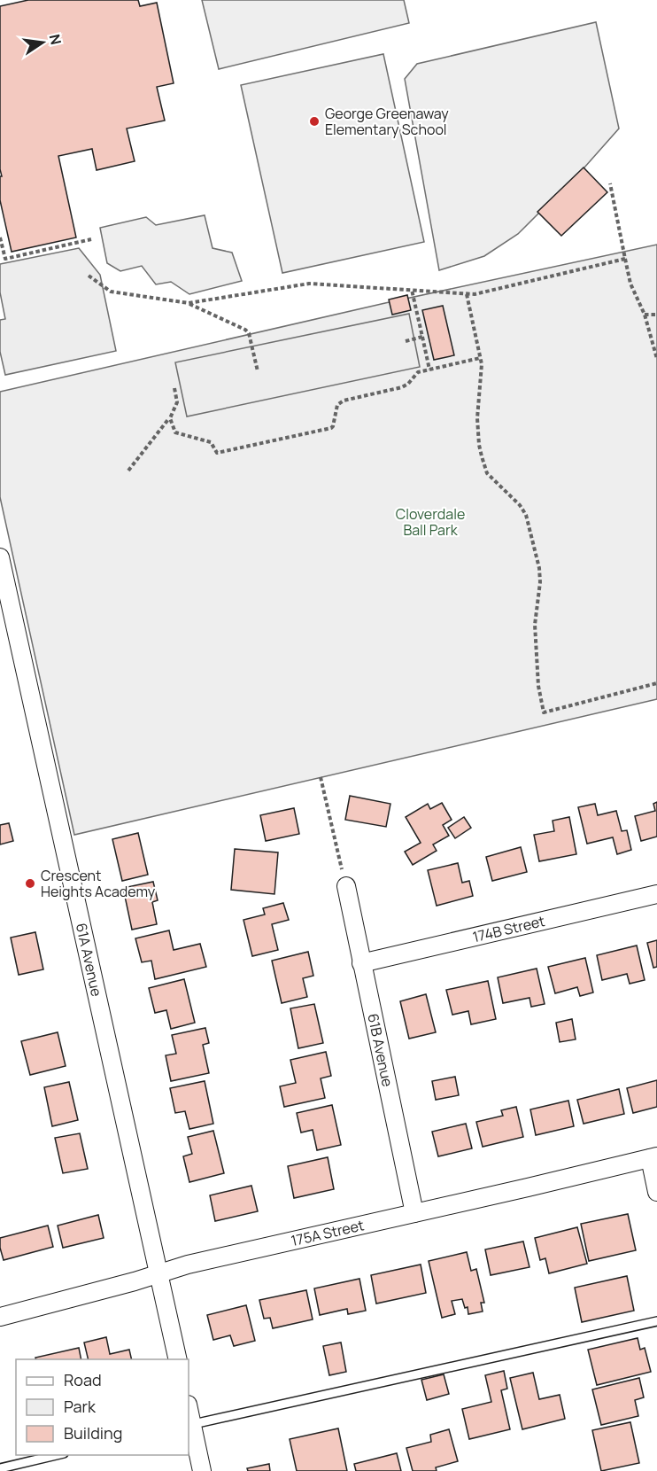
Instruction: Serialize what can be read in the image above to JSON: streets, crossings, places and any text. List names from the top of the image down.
{
  "streets": {
    "street": [
      "174B Street",
      "61A Avenue",
      "61B Avenue",
      "175A Street"
    ]
  },
  "crossings": [
    ["174B Street", "61B Avenue"],
    ["61A Avenue", "175A Street"],
    ["61B Avenue", "175A Street"]
  ],
  "parks": ["Cloverdale Ball Park"],
  "places": ["George Greenaway Elementary School", "Crescent Heights Academy"],
  "legend": ["Road", "Park", "Building"],
  "north": "right"
}
